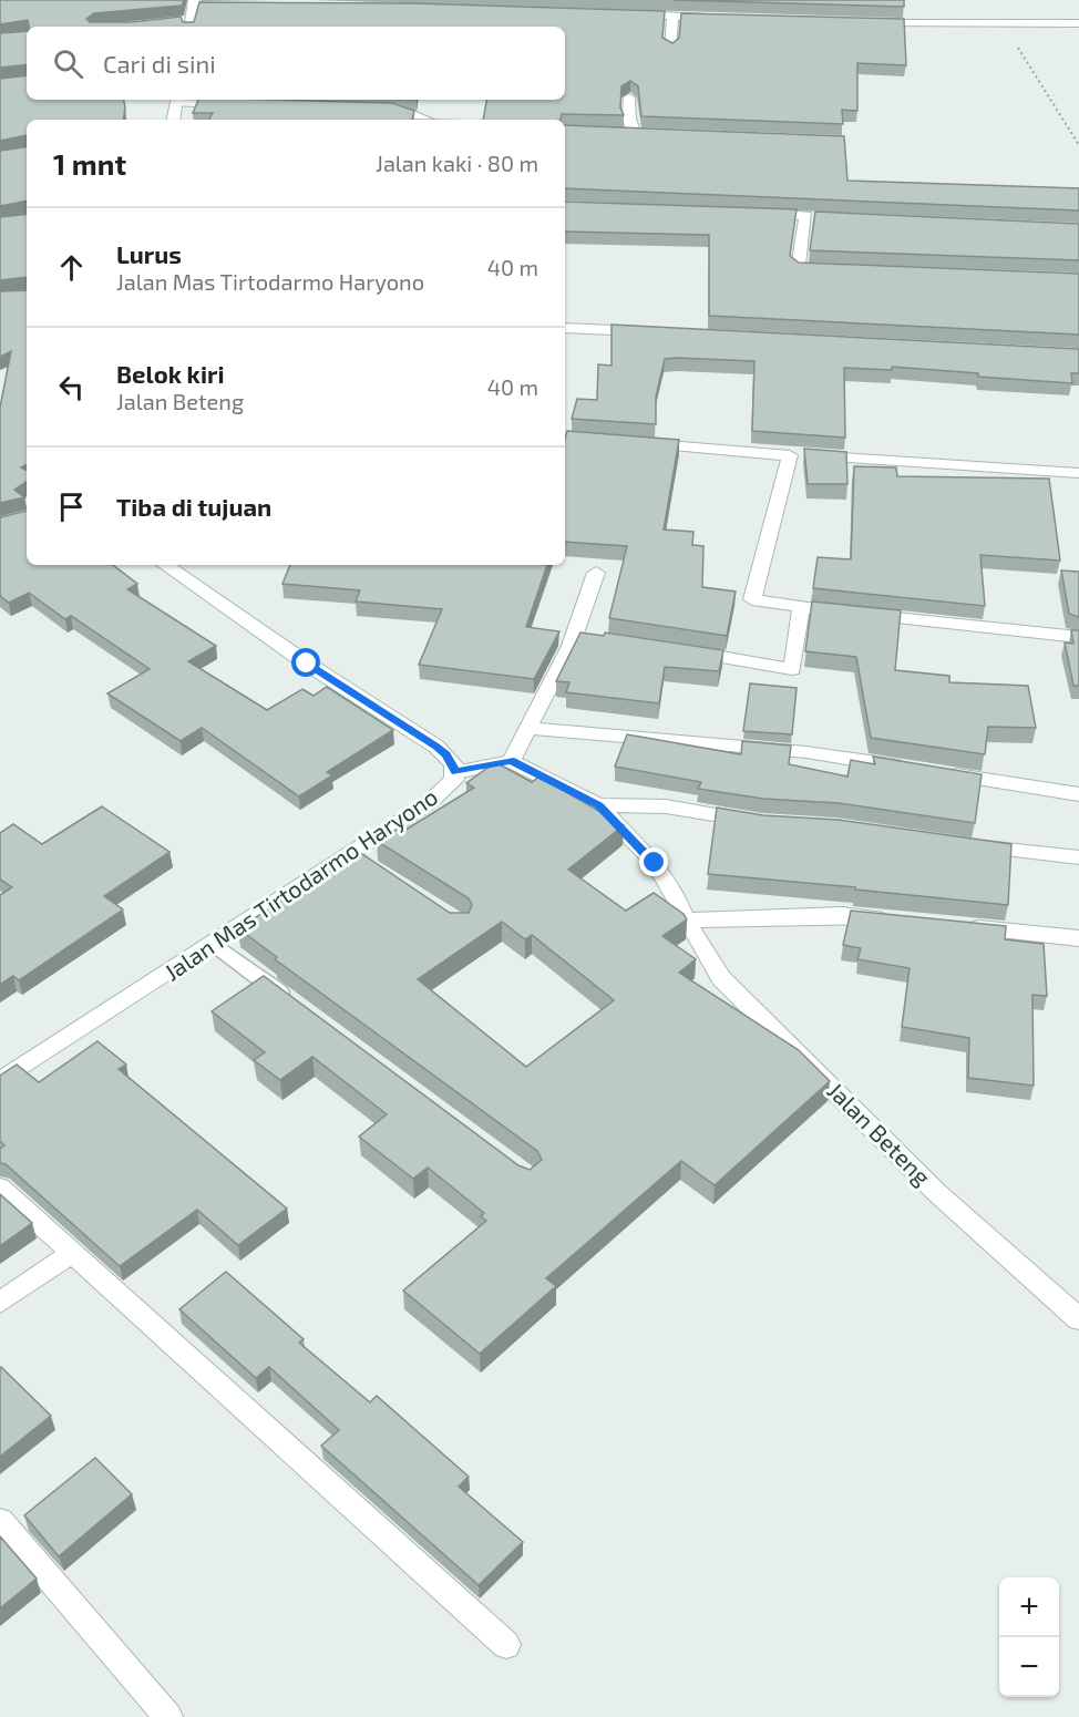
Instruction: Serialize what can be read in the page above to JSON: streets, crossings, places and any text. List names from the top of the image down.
{
  "streets": {
    "street": ["Jalan Mas Tirtodarmo Haryono", "Jalan Beteng"]
  },
  "page": {
    "search": "Cari di sini",
    "heading": ["1 mnt", "Jalan kaki · 80 m"],
    "list": [
      ["Lurus", "Jalan Mas Tirtodarmo Haryono", "40 m"],
      ["Belok kiri", "Jalan Beteng", "40 m"],
      "Tiba di tujuan"
    ],
    "map_buttons": ["+", "−"]
  }
}
